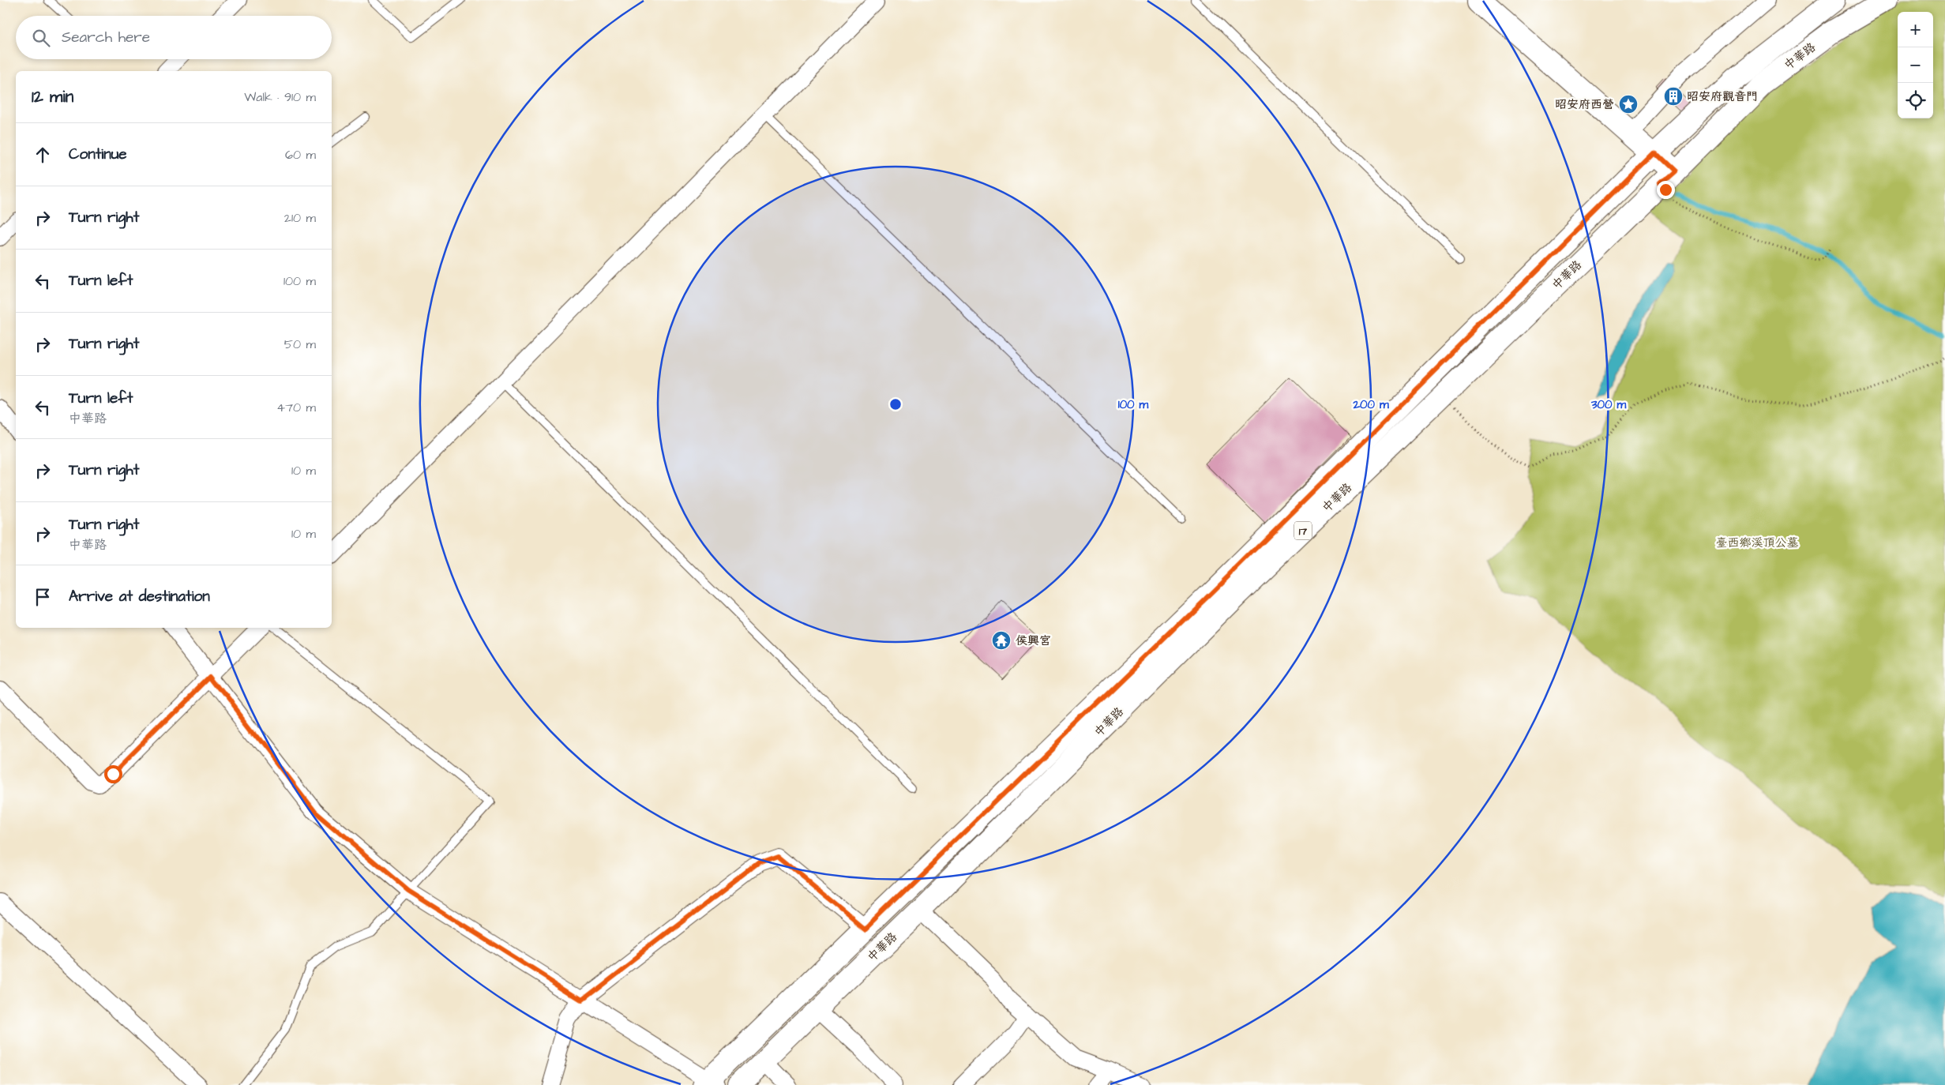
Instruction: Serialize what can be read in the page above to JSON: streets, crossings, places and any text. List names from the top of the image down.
{
  "streets": {
    "main road": ["中華路", "17"]
  },
  "parks": ["臺西鄉溪頂公墓"],
  "places": {
    "building": ["昭安府觀音門"],
    "place": ["昭安府西營"],
    "temple": ["侯興宮"]
  },
  "page": {
    "map_buttons": ["+", "−"],
    "search": "Search here",
    "heading": ["12 min", "Walk · 910 m"],
    "list": [
      ["Continue", "60 m"],
      ["Turn right", "210 m"],
      ["Turn left", "100 m"],
      ["Turn right", "50 m"],
      ["Turn left", "中華路", "470 m"],
      ["Turn right", "10 m"],
      ["Turn right", "中華路", "10 m"],
      "Arrive at destination"
    ]
  },
  "rings": ["100 m", "200 m", "300 m"]
}
